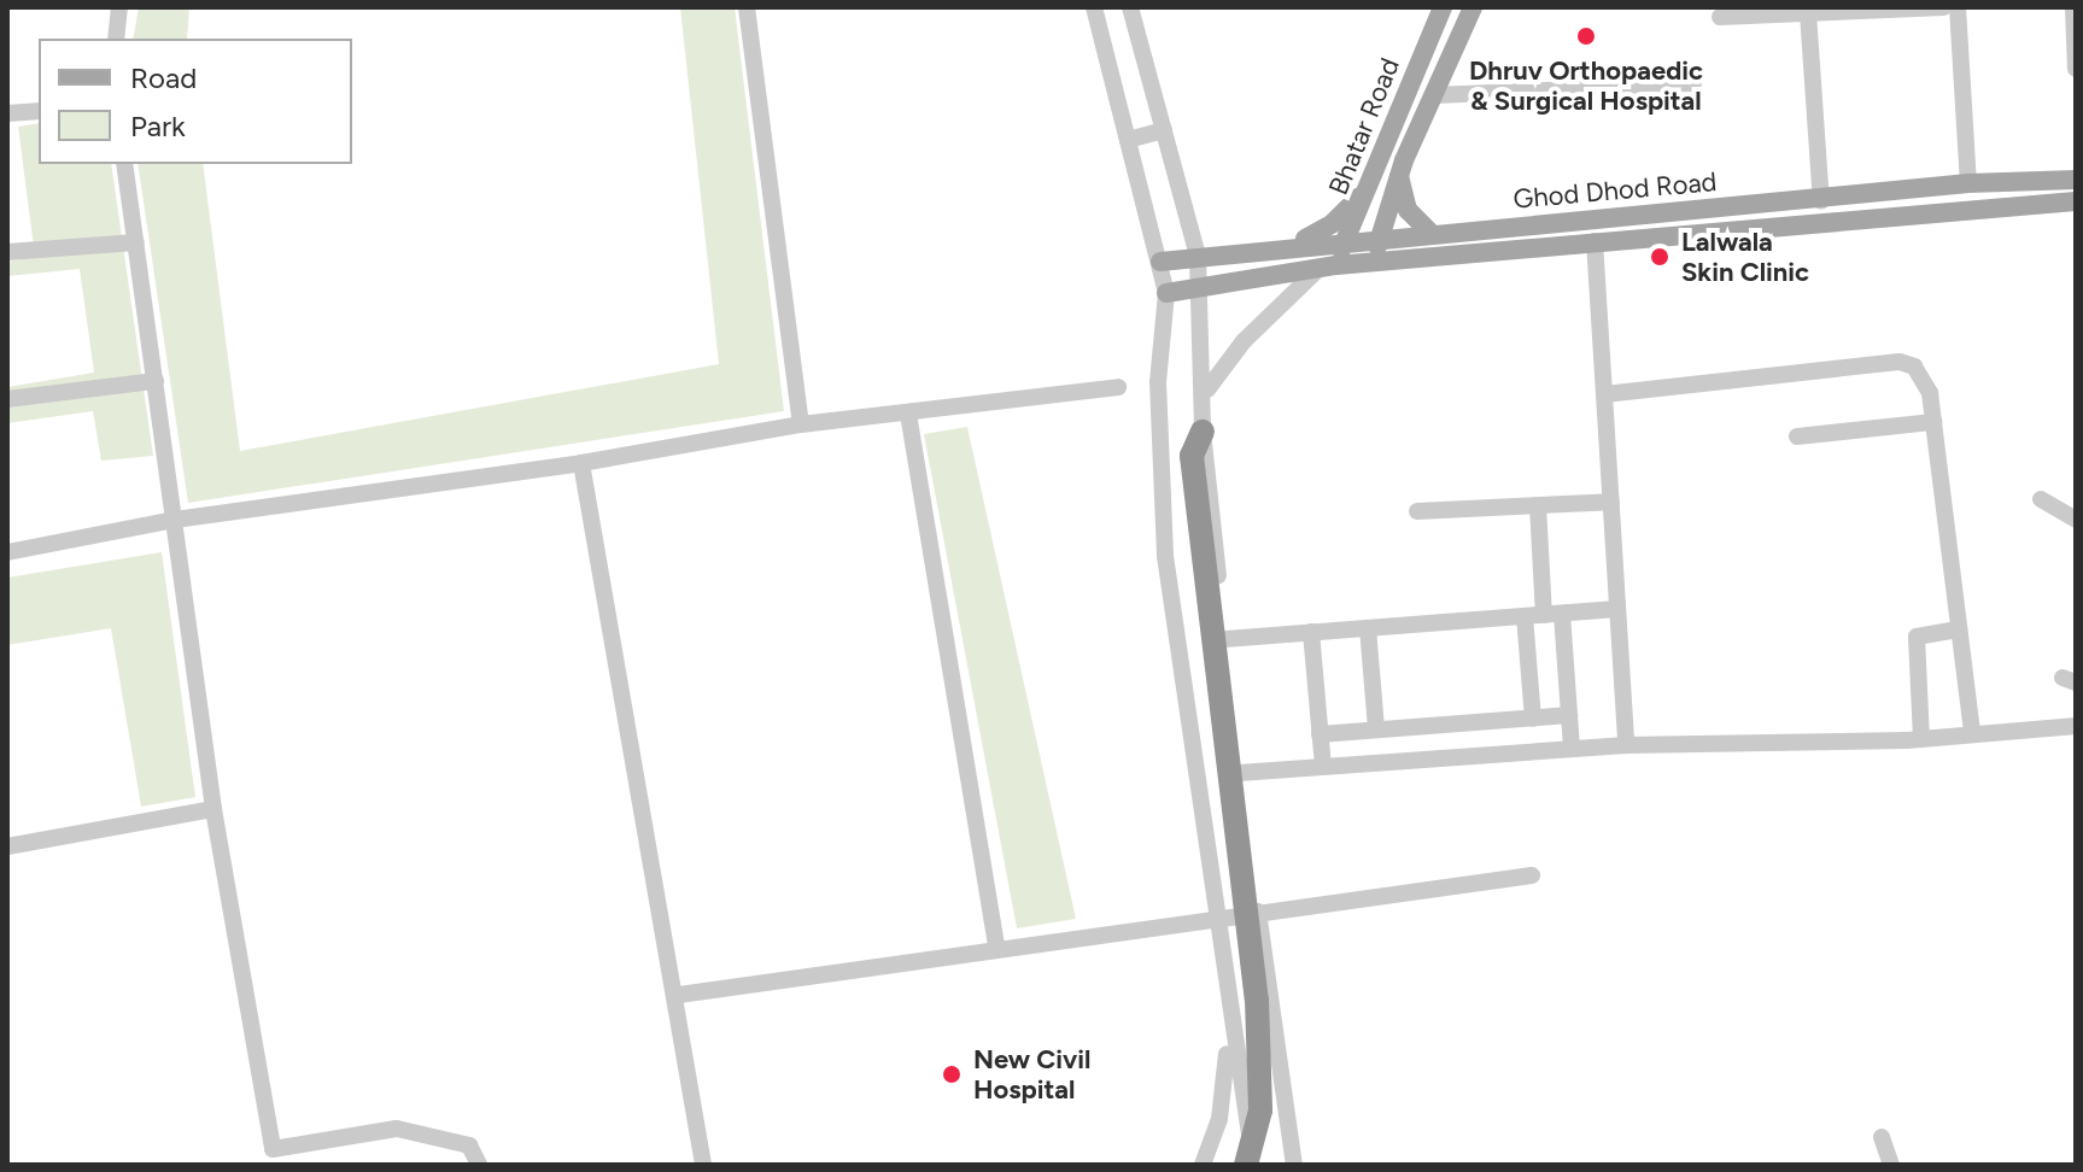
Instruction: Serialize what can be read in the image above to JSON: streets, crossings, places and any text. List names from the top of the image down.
{
  "streets": {
    "main road": ["Bhatar Road", "Ghod Dhod Road"]
  },
  "crossings": [
    ["Bhatar Road", "Ghod Dhod Road"]
  ],
  "places": ["Dhruv Orthopaedic & Surgical Hospital", "Lalwala Skin Clinic", "New Civil Hospital"],
  "legend": ["Road", "Park"]
}
